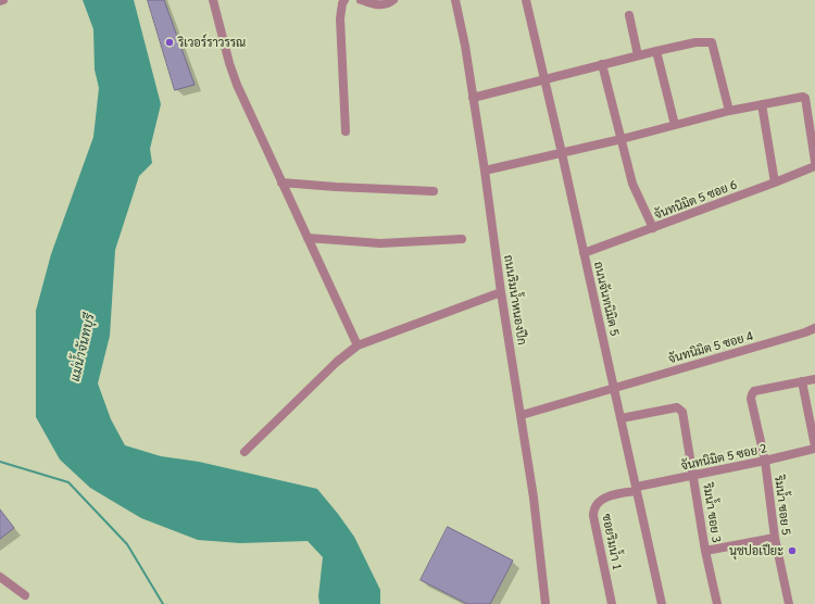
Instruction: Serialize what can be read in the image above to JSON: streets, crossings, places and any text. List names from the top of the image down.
{
  "streets": {
    "street": [
      "จันทนิมิต 5 ซอย 6",
      "ถนนจันทนิมิต 5",
      "ถนนริมน้ำหนองปึก",
      "จันทนิมิต 5 ซอย 4",
      "จันทนิมิต 5 ซอย 2",
      "ริมน้ำ ซอย 5",
      "ริมน้ำ ซอย 3",
      "ซอยริมน้ำ 1"
    ]
  },
  "crossings": [
    ["จันทนิมิต 5 ซอย 6", "ถนนจันทนิมิต 5"],
    ["ถนนจันทนิมิต 5", "จันทนิมิต 5 ซอย 4"],
    ["ถนนจันทนิมิต 5", "จันทนิมิต 5 ซอย 2"],
    ["ถนนจันทนิมิต 5", "ริมน้ำ ซอย 3"],
    ["ถนนจันทนิมิต 5", "ซอยริมน้ำ 1"],
    ["ถนนริมน้ำหนองปึก", "จันทนิมิต 5 ซอย 4"],
    ["จันทนิมิต 5 ซอย 2", "ริมน้ำ ซอย 5"],
    ["จันทนิมิต 5 ซอย 2", "ริมน้ำ ซอย 3"],
    ["จันทนิมิต 5 ซอย 2", "ซอยริมน้ำ 1"]
  ],
  "water": ["แม่น้ำจันทบุรี"],
  "places": ["ริเวอร์ราวรรณ", "นุชปอเปียะ"]
}
